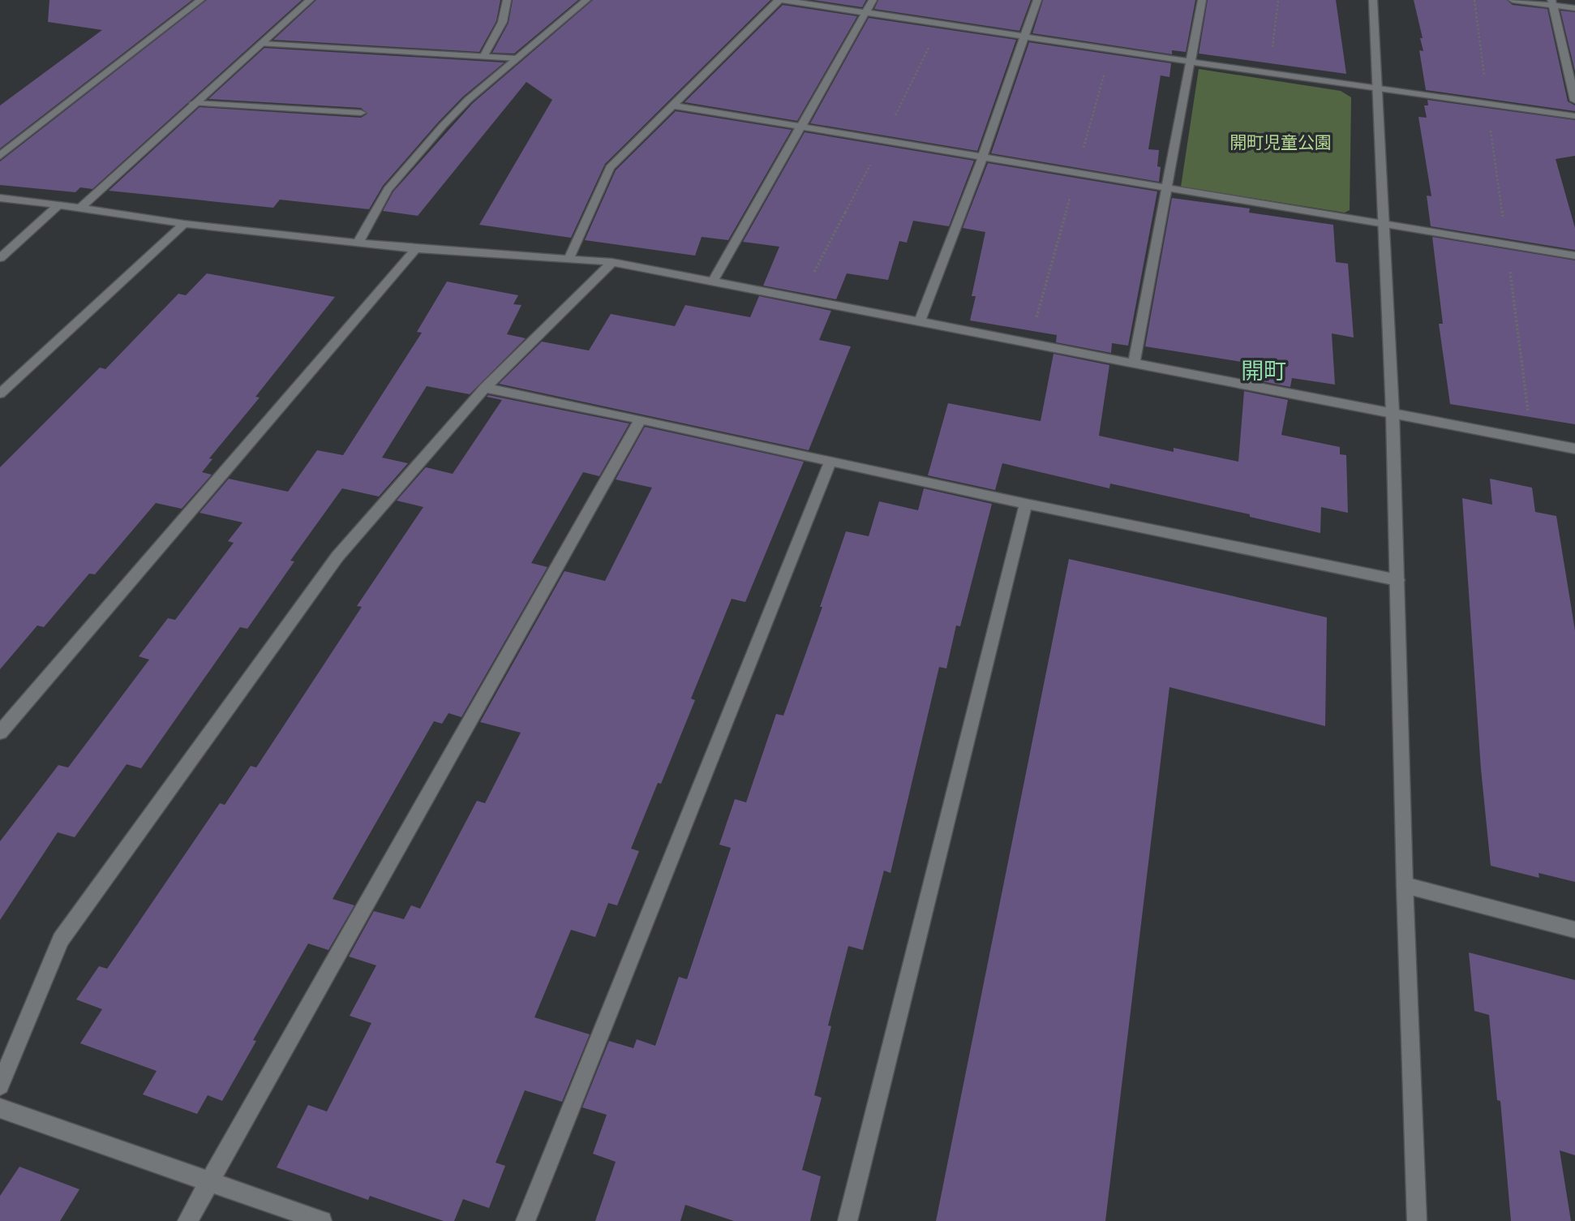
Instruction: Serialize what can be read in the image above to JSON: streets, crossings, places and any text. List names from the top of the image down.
{
  "districts": ["開町"],
  "parks": ["開町児童公園"]
}
